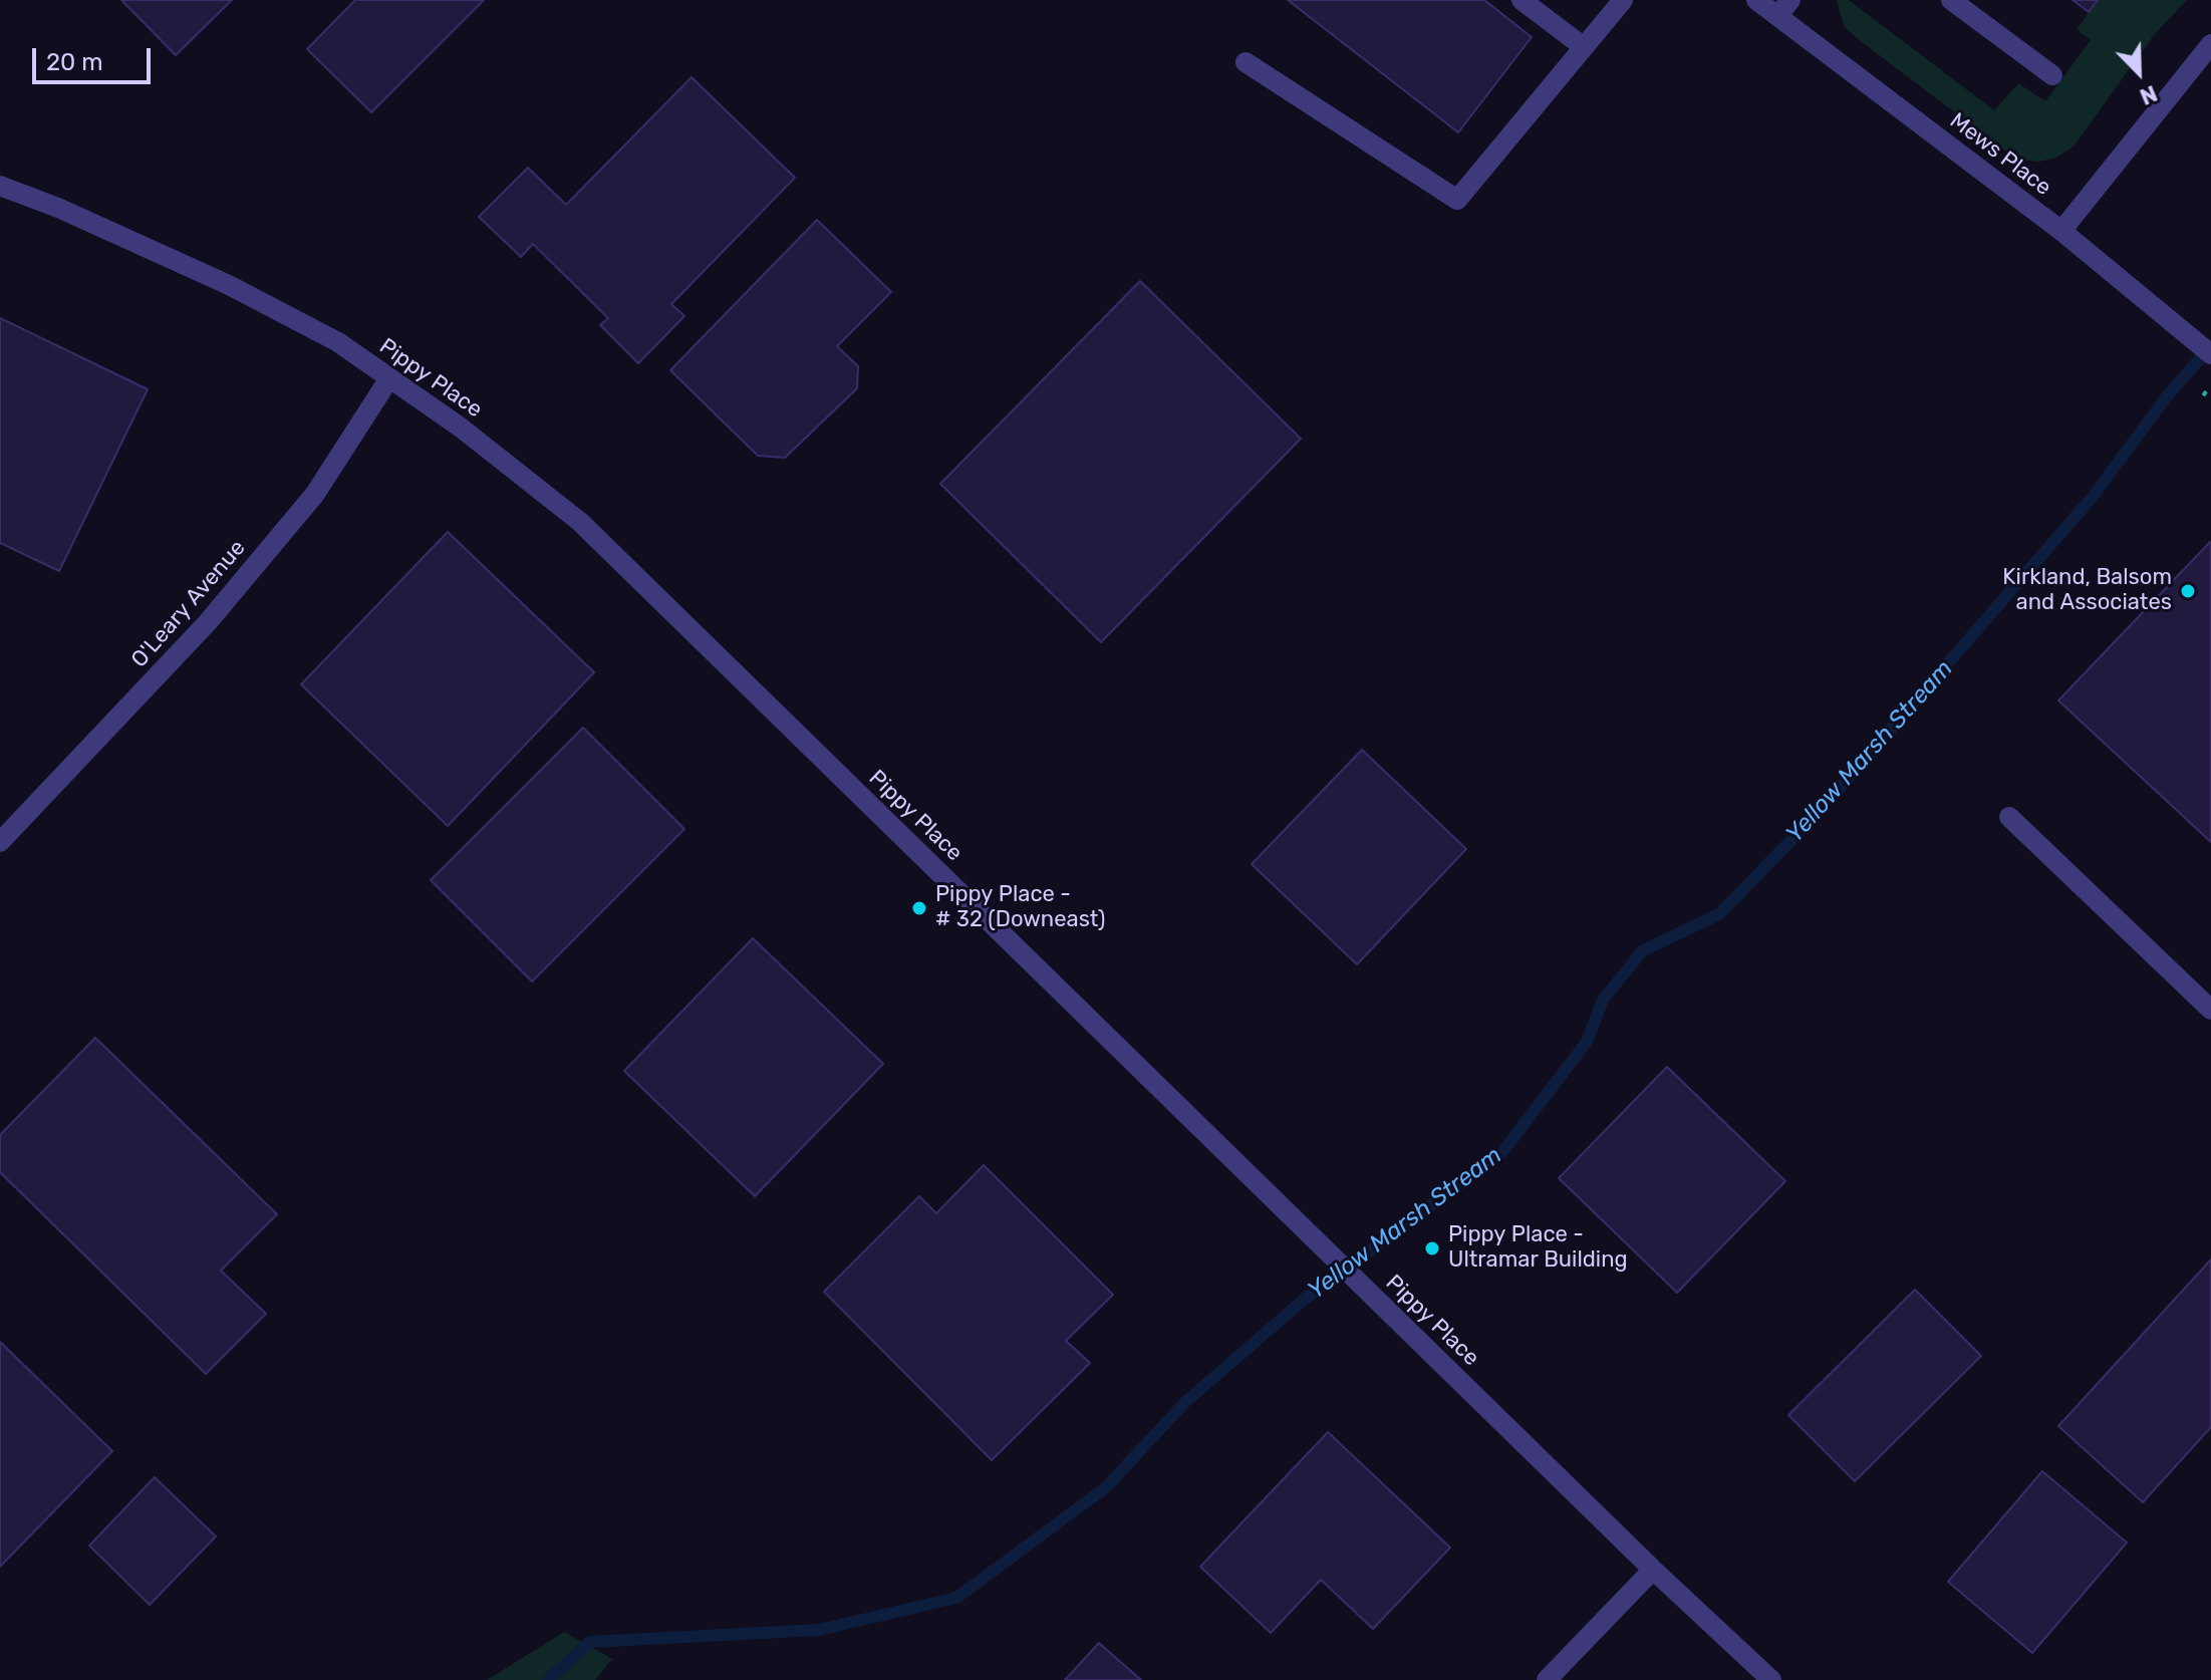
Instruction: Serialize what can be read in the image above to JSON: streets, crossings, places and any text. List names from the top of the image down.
{
  "streets": {
    "street": ["Mews Place", "Pippy Place", "O'Leary Avenue"]
  },
  "crossings": [
    ["Pippy Place", "O'Leary Avenue"]
  ],
  "water": ["Yellow Marsh Stream"],
  "places": ["Kirkland, Balsom and Associates", "Pippy Place - # 32 (Downeast)", "Pippy Place - Ultramar Building"],
  "scale_bar": "20 m",
  "north": "bottom right"
}
